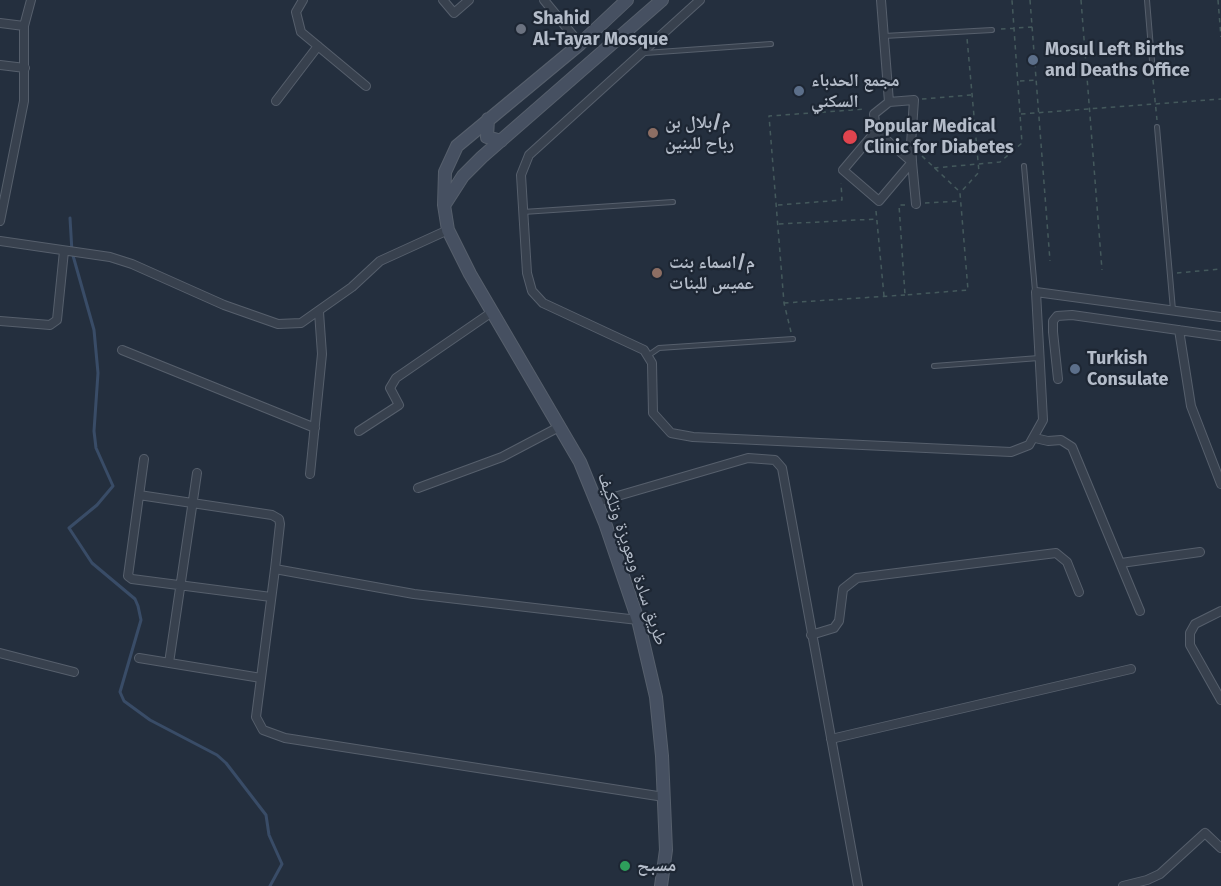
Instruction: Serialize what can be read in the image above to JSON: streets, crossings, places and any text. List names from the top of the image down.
{
  "streets": {
    "main road": ["طريق سادة وبعويزة وتلكيف"]
  },
  "places": [
    "Shahid Al-Tayar Mosque",
    "Mosul Left Births and Deaths Office",
    "مجمع الحدباء السكني",
    "م/بلال بن رباح للبنين",
    "Popular Medical Clinic for Diabetes",
    "م/اسماء بنت عميس للبنات",
    "Turkish Consulate",
    "مسبح"
  ]
}
